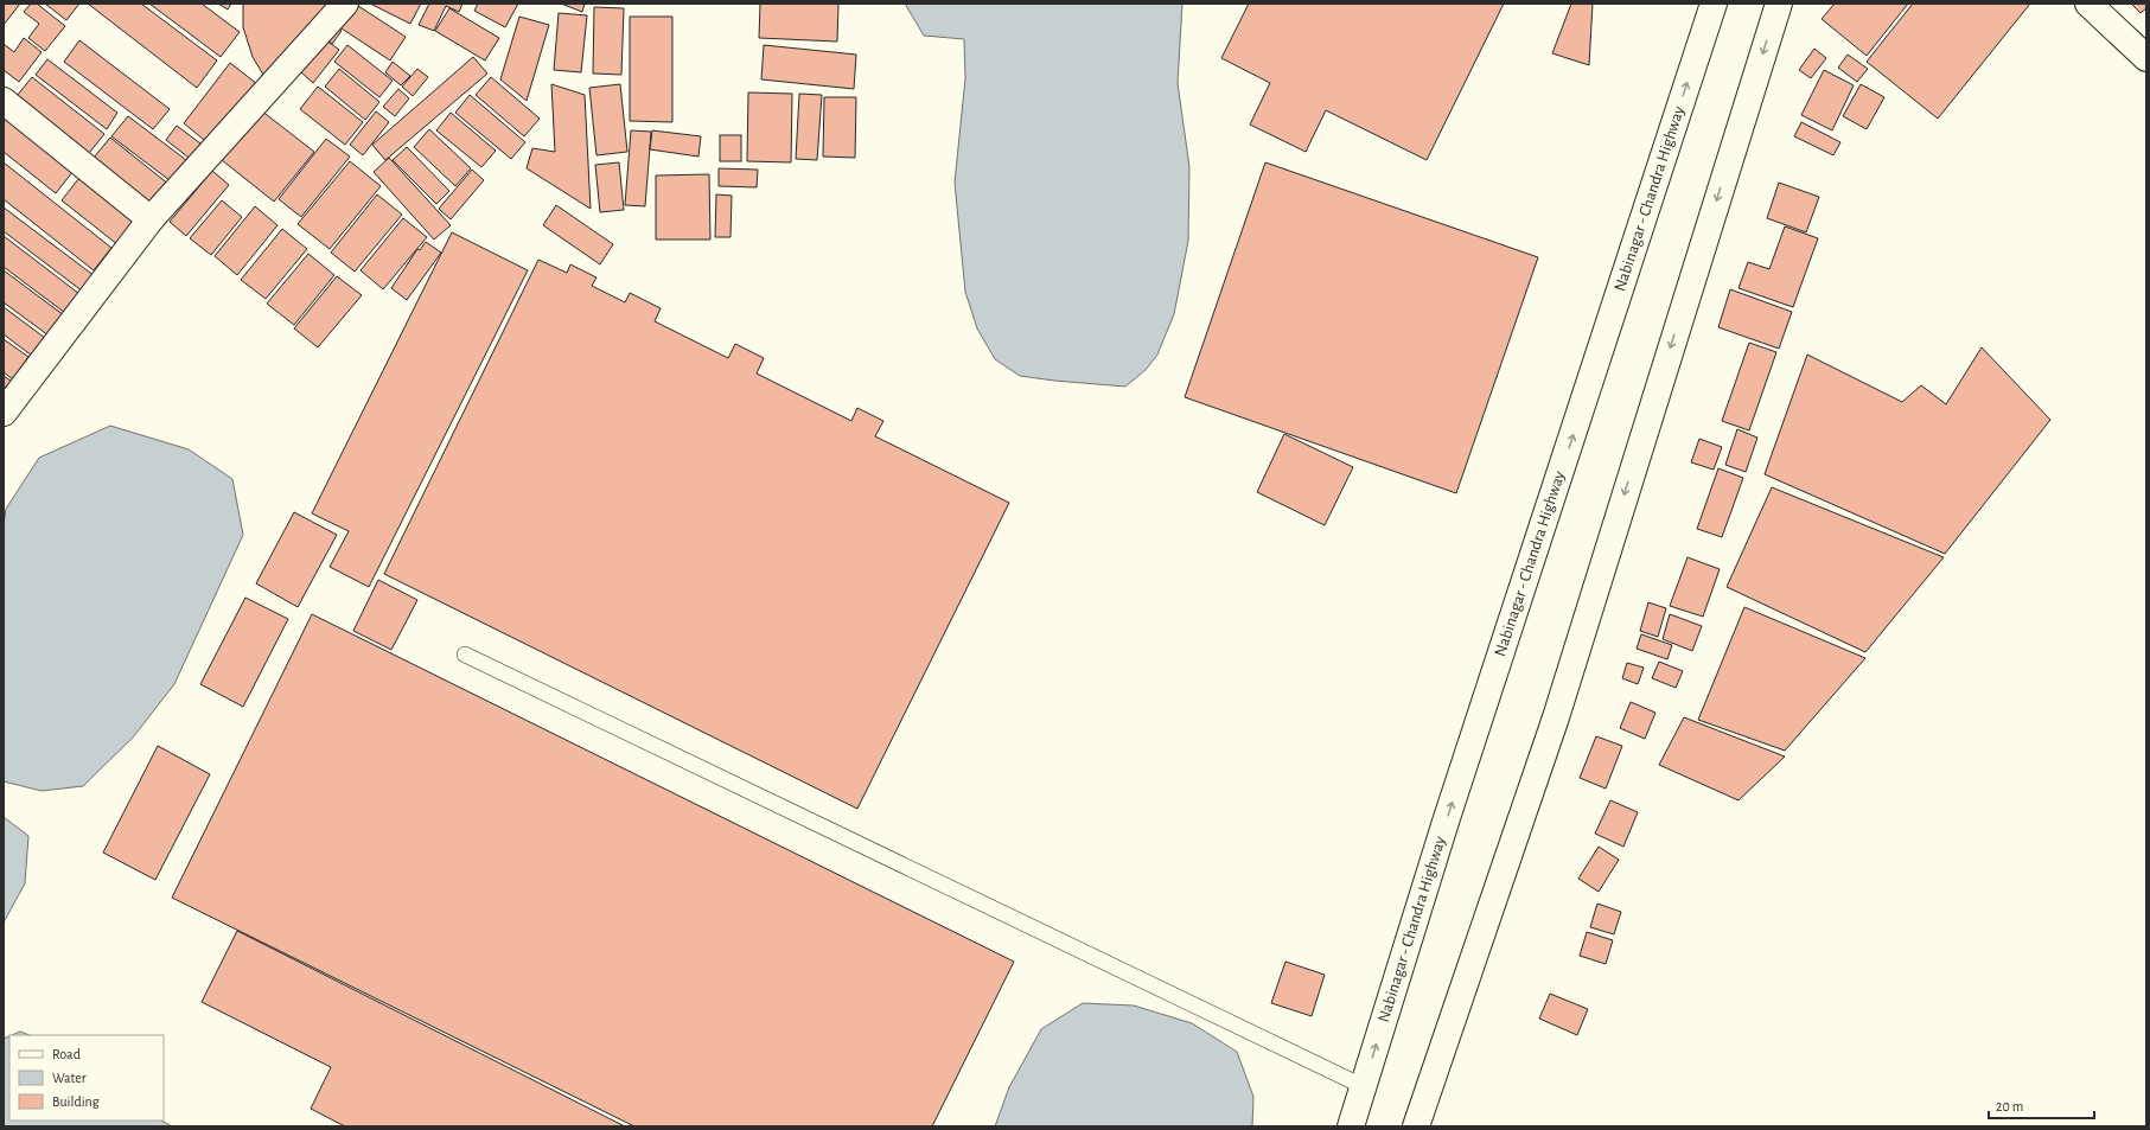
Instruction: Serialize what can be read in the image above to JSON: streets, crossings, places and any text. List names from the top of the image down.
{
  "streets": {
    "main road": ["Nabinagar - Chandra Highway"]
  },
  "legend": ["Road", "Water", "Building"],
  "scale_bar": "20 m"
}
